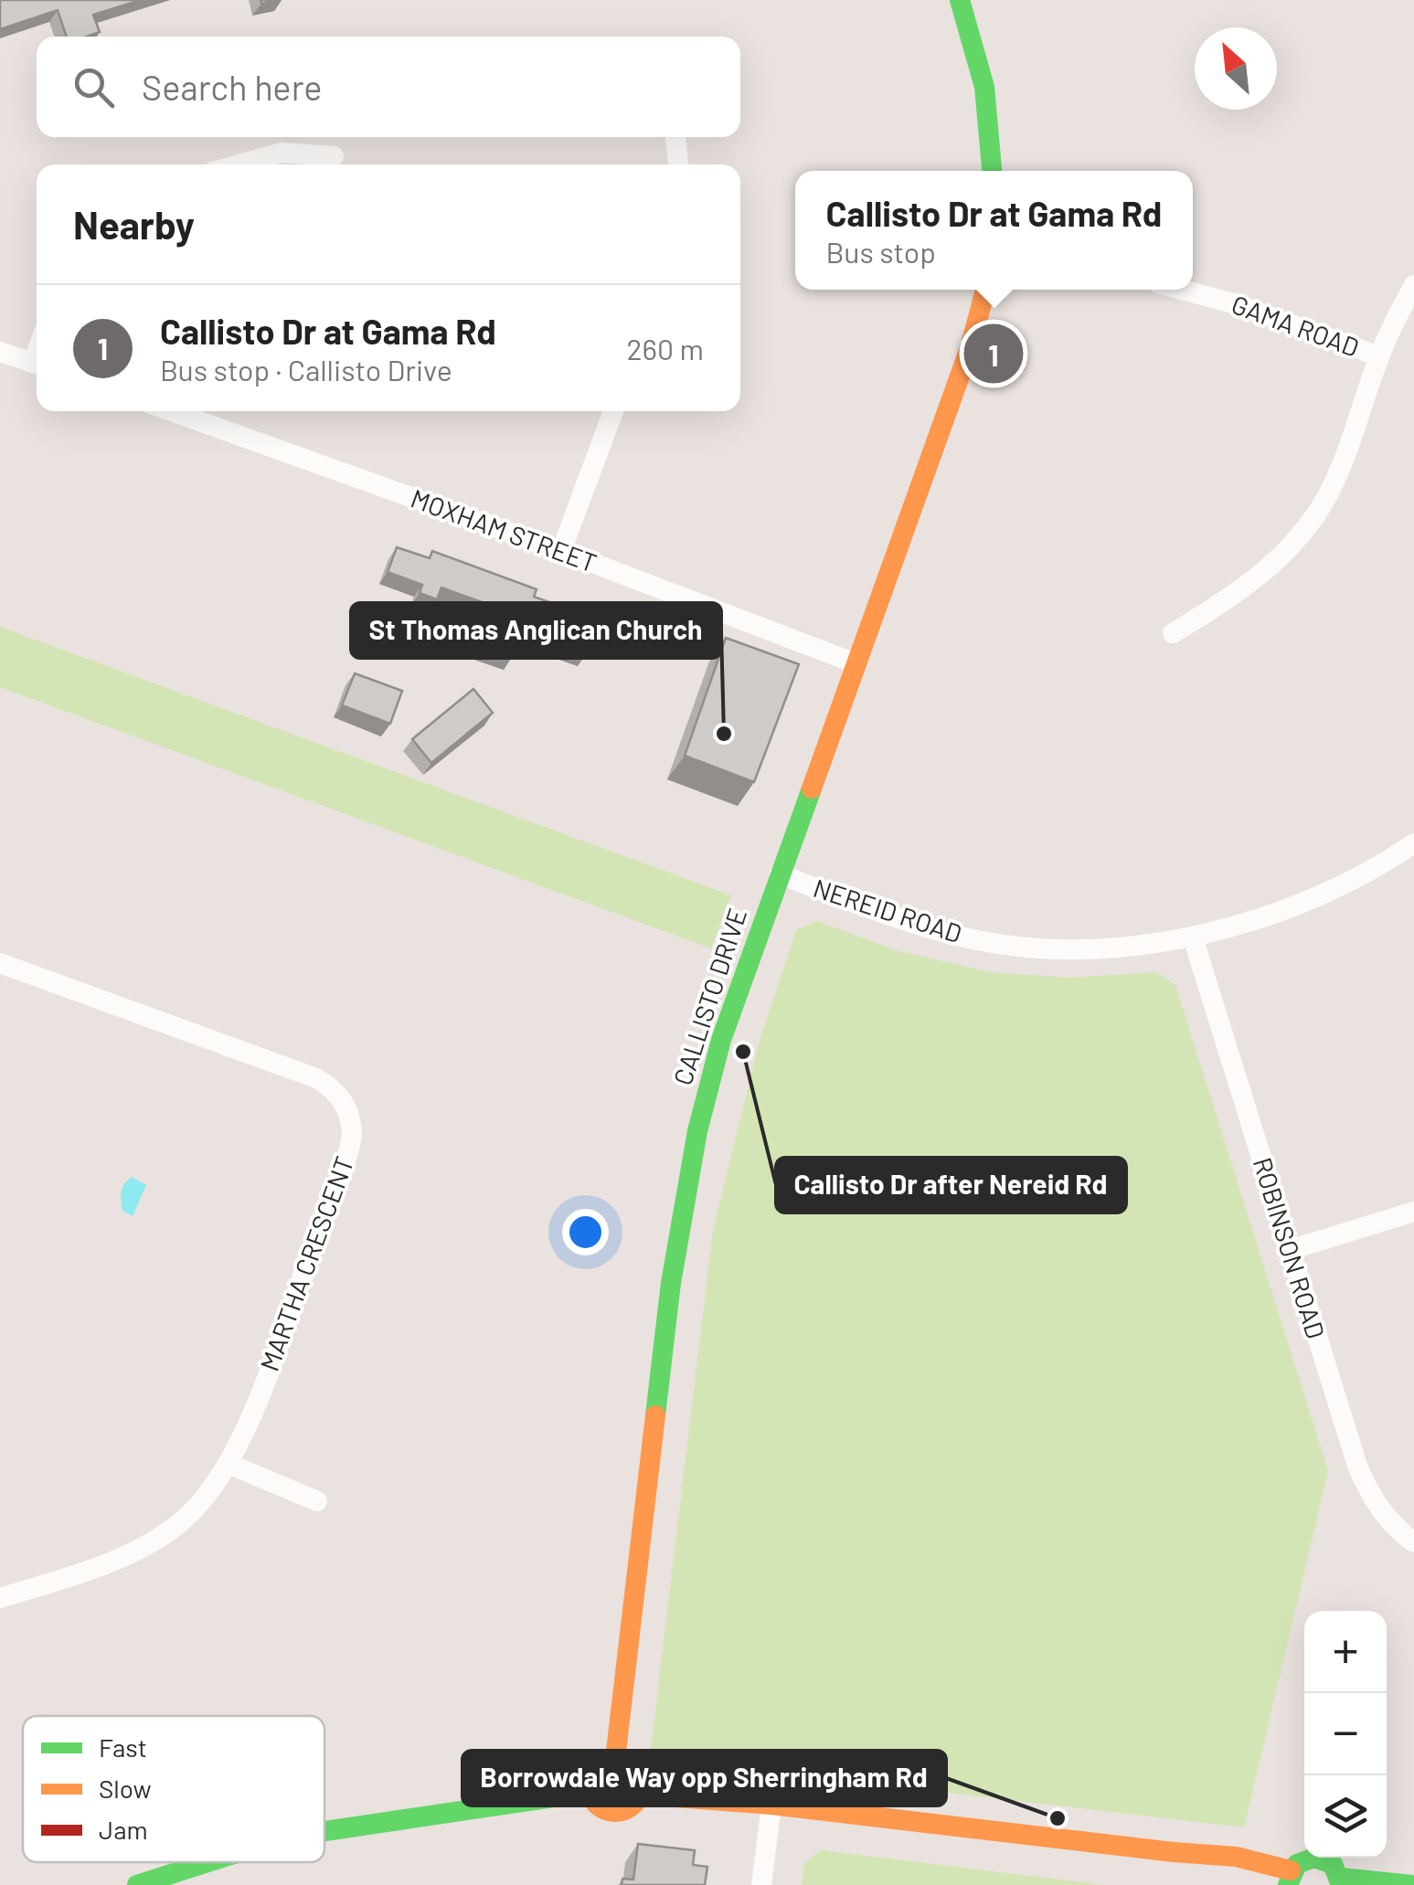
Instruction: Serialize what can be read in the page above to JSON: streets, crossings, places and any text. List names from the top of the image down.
{
  "streets": {
    "street": [
      "GAMA ROAD",
      "MOXHAM STREET",
      "NEREID ROAD",
      "CALLISTO DRIVE",
      "ROBINSON ROAD",
      "MARTHA CRESCENT"
    ]
  },
  "crossings": [
    ["MOXHAM STREET", "CALLISTO DRIVE"],
    ["NEREID ROAD", "CALLISTO DRIVE"],
    ["NEREID ROAD", "ROBINSON ROAD"]
  ],
  "places": ["St Thomas Anglican Church", "Callisto Dr after Nereid Rd", "Borrowdale Way opp Sherringham Rd"],
  "legend": ["Fast", "Slow", "Jam"],
  "north": "top left",
  "page": {
    "search": "Search here",
    "heading": "Nearby",
    "popup": ["Callisto Dr at Gama Rd", "Bus stop"],
    "list": [
      {
        "mark": "1",
        "name": "Callisto Dr at Gama Rd",
        "note": "Bus stop · Callisto Drive",
        "value": "260 m"
      }
    ],
    "pins": "1",
    "map_buttons": ["+", "−"]
  }
}
